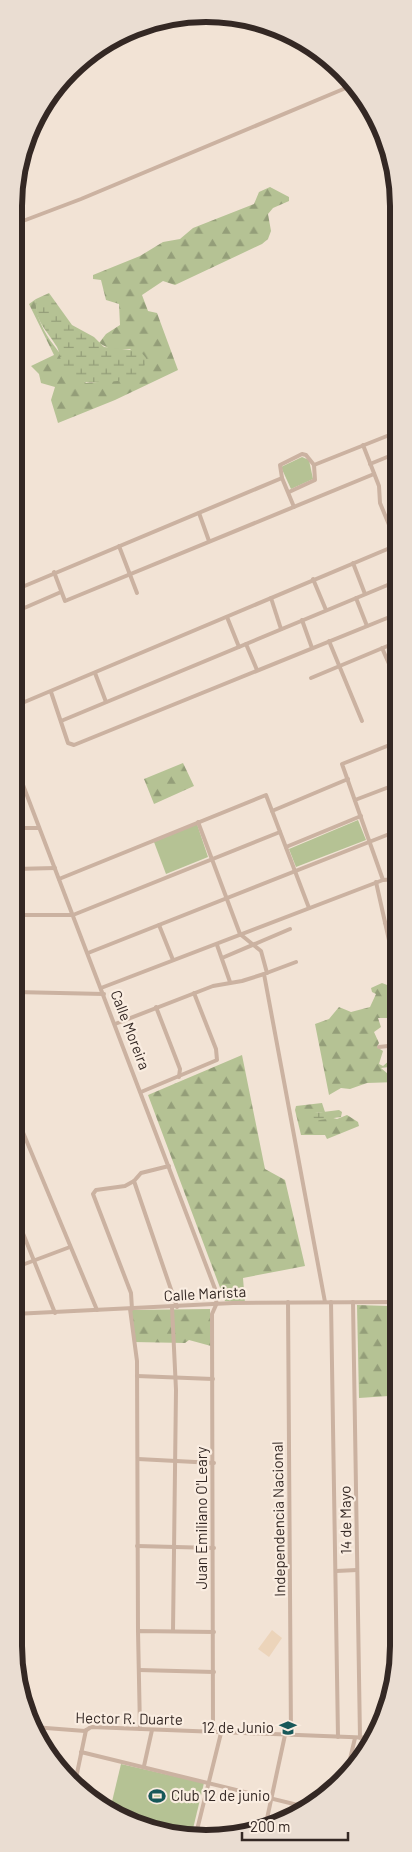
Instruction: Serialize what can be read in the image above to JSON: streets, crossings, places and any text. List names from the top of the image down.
{
  "streets": {
    "street": [
      "Calle Moreira",
      "Calle Marista",
      "Juan Emiliano O'Leary",
      "Independencia Nacional",
      "14 de Mayo",
      "Hector R. Duarte"
    ]
  },
  "crossings": [
    ["Calle Moreira", "Calle Marista"],
    ["Calle Moreira", "Juan Emiliano O'Leary"],
    ["Calle Marista", "Juan Emiliano O'Leary"],
    ["Calle Marista", "Independencia Nacional"],
    ["Calle Marista", "14 de Mayo"],
    ["Juan Emiliano O'Leary", "Hector R. Duarte"],
    ["Independencia Nacional", "Hector R. Duarte"],
    ["14 de Mayo", "Hector R. Duarte"]
  ],
  "places": {
    "school or university": ["12 de Junio"],
    "sports": ["Club 12 de junio"]
  },
  "scale_bar": "200 m"
}
